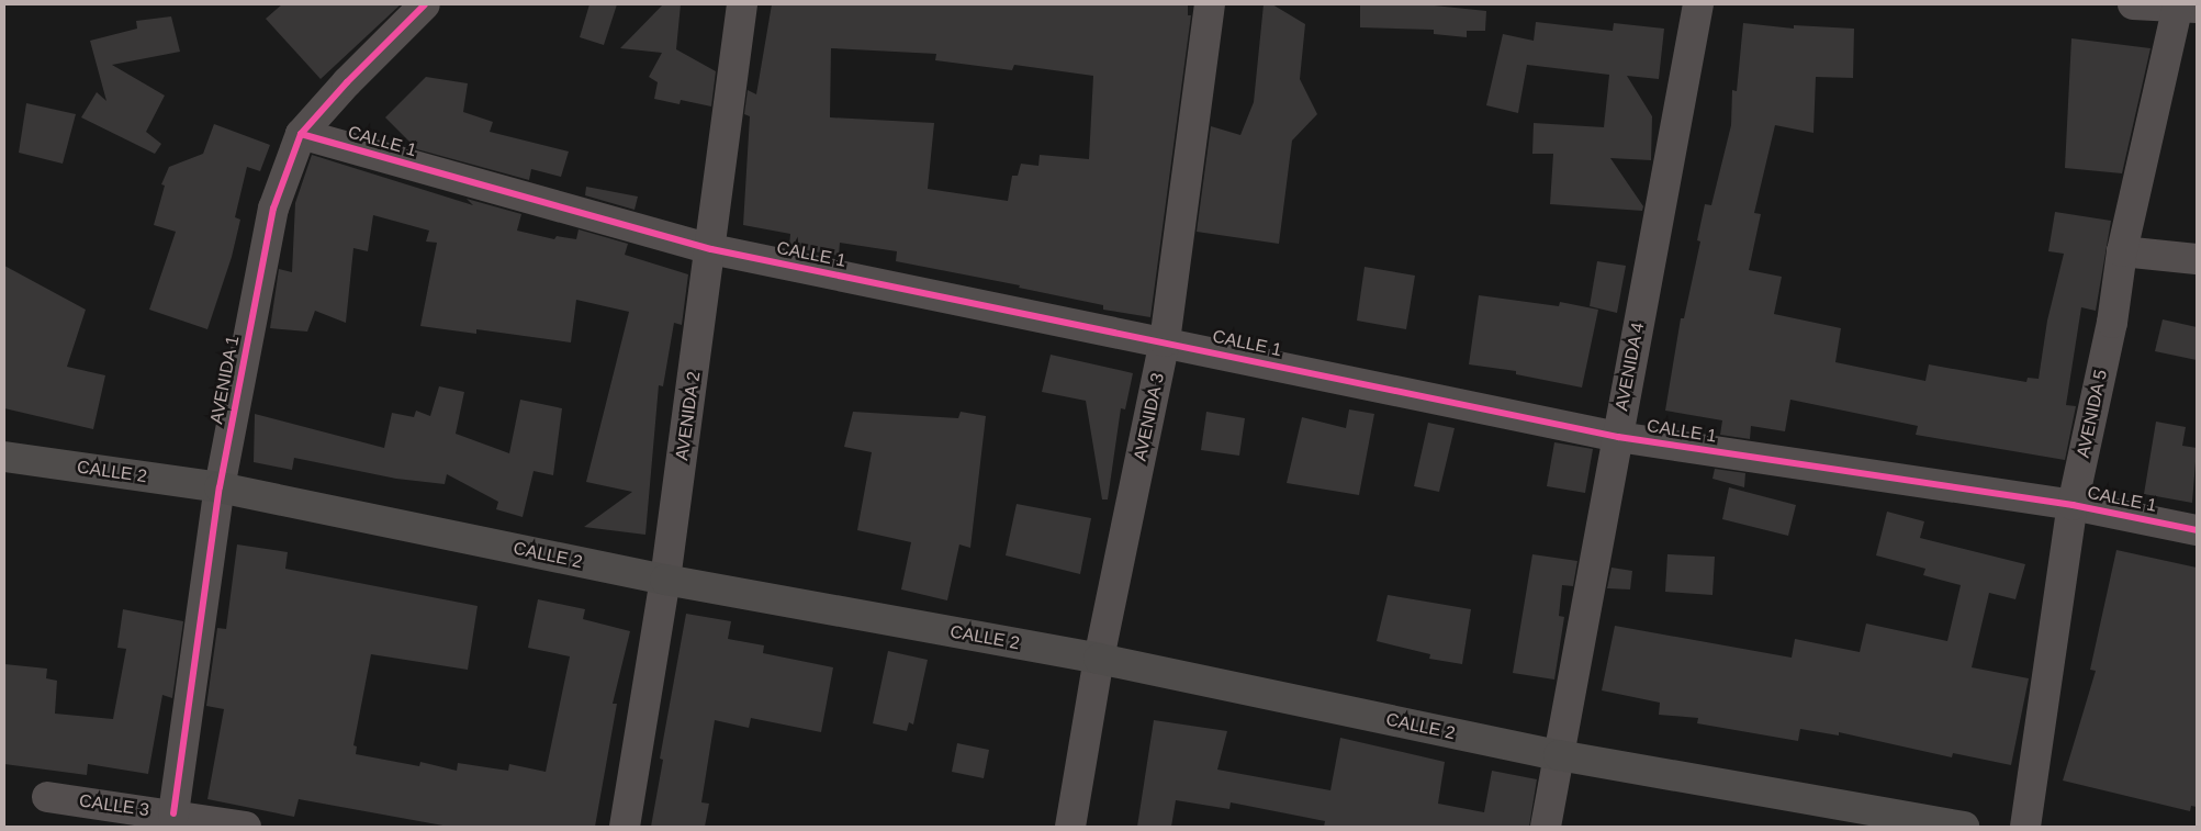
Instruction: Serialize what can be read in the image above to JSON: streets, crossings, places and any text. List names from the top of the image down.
{
  "streets": {
    "main road": ["CALLE 2"],
    "street": [
      "CALLE 1",
      "AVENIDA 4",
      "AVENIDA 1",
      "AVENIDA 5",
      "AVENIDA 2",
      "AVENIDA 3",
      "CALLE 3"
    ]
  },
  "crossings": [
    ["CALLE 1", "AVENIDA 4"],
    ["CALLE 1", "AVENIDA 1"],
    ["CALLE 1", "AVENIDA 5"],
    ["CALLE 1", "AVENIDA 2"],
    ["CALLE 1", "AVENIDA 3"],
    ["AVENIDA 4", "CALLE 2"],
    ["AVENIDA 1", "CALLE 2"],
    ["AVENIDA 1", "CALLE 3"],
    ["AVENIDA 2", "CALLE 2"],
    ["AVENIDA 3", "CALLE 2"]
  ]
}
